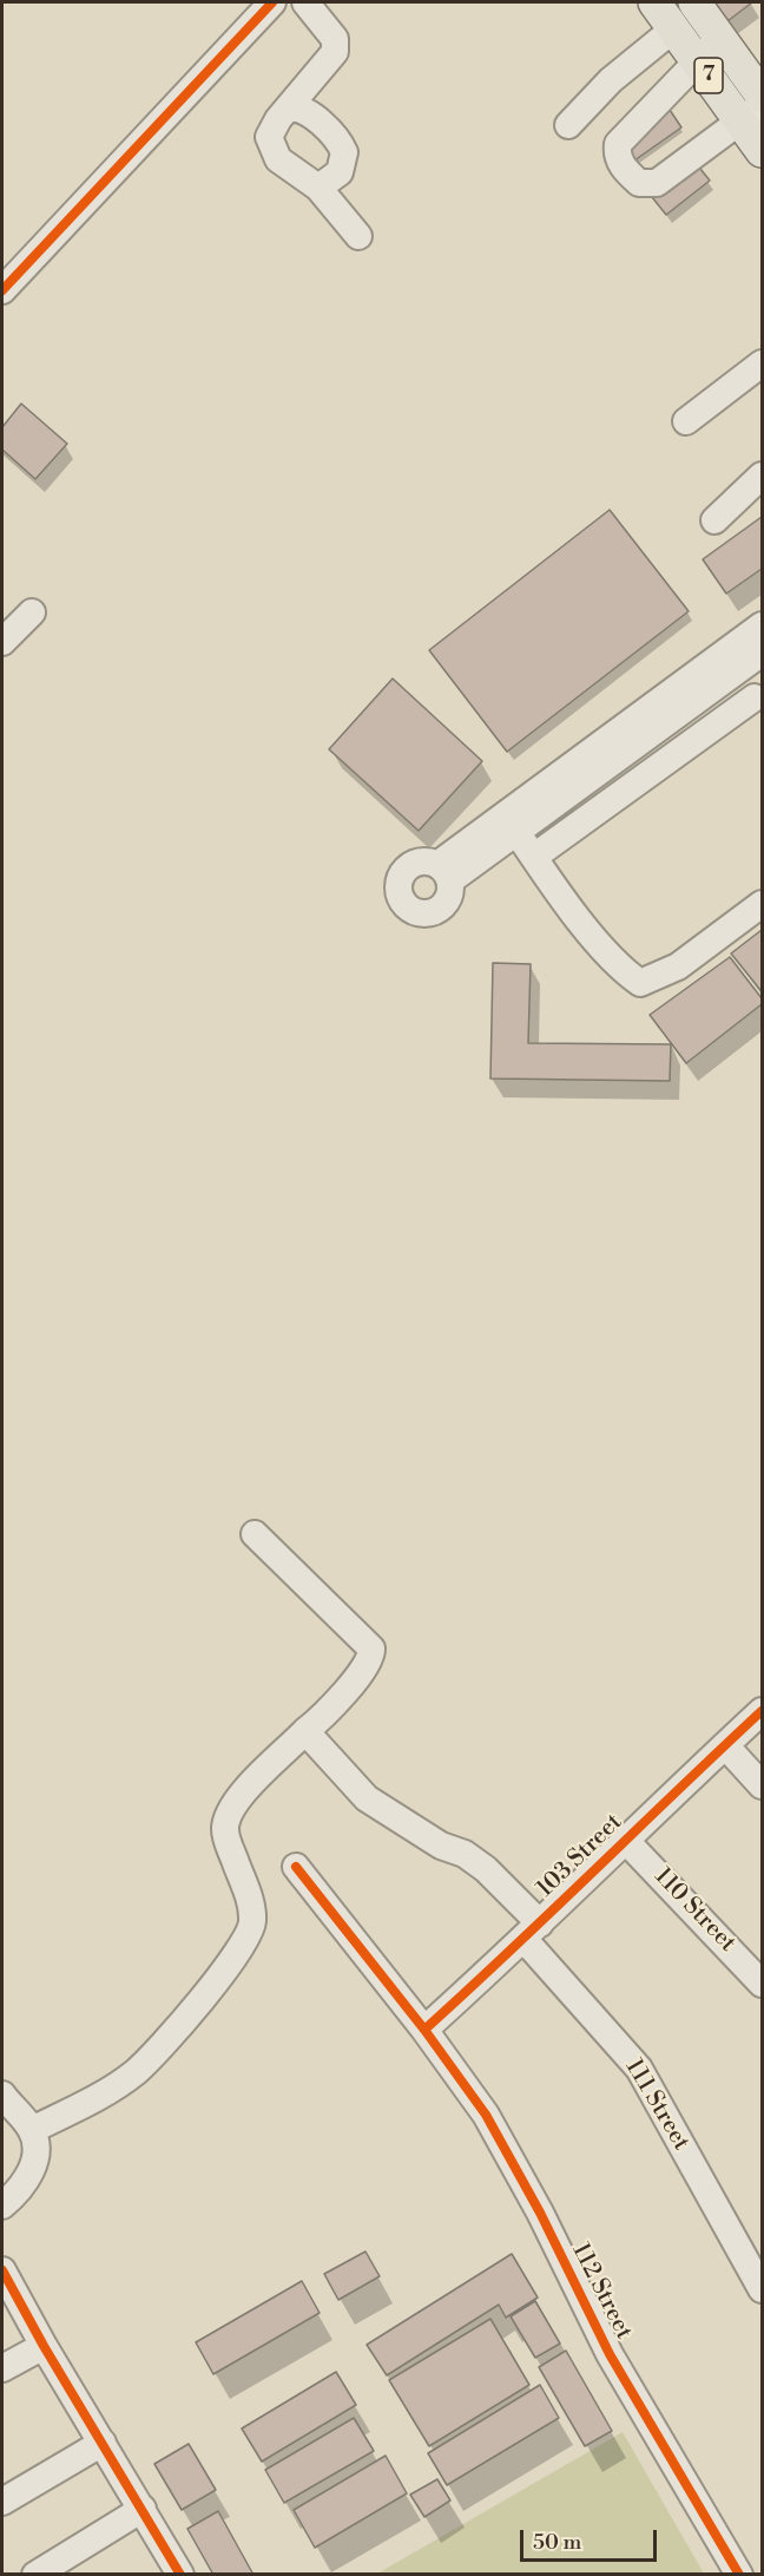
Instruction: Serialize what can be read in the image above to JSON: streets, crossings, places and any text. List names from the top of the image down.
{
  "streets": {
    "main road": ["7"],
    "street": [
      "103 Street",
      "110 Street",
      "111 Street",
      "112 Street"
    ]
  },
  "crossings": [
    ["103 Street", "110 Street"],
    ["103 Street", "111 Street"],
    ["103 Street", "112 Street"]
  ],
  "scale_bar": "50 m"
}
